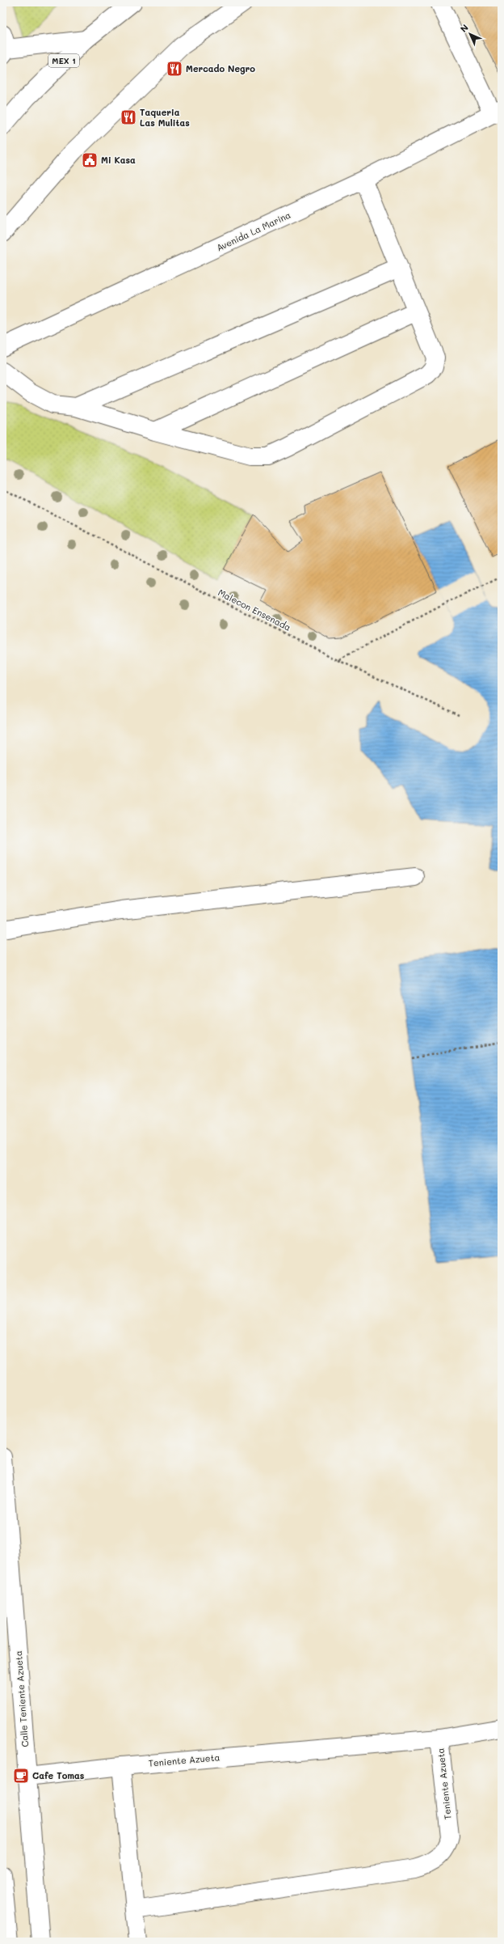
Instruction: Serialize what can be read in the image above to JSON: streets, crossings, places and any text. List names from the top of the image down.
{
  "streets": {
    "main road": [
      "MEX 1",
      "Avenida La Marina",
      "Calle Teniente Azueta",
      "Teniente Azueta"
    ],
    "path": ["Malecon Ensenada"]
  },
  "crossings": [
    ["Calle Teniente Azueta", "Teniente Azueta"]
  ],
  "places": {
    "restaurant": ["Mercado Negro", "Taqueria Las Mulitas"],
    "public building": ["Mi Kasa"],
    "cafe": ["Cafe Tomas"]
  },
  "north": "top left"
}
